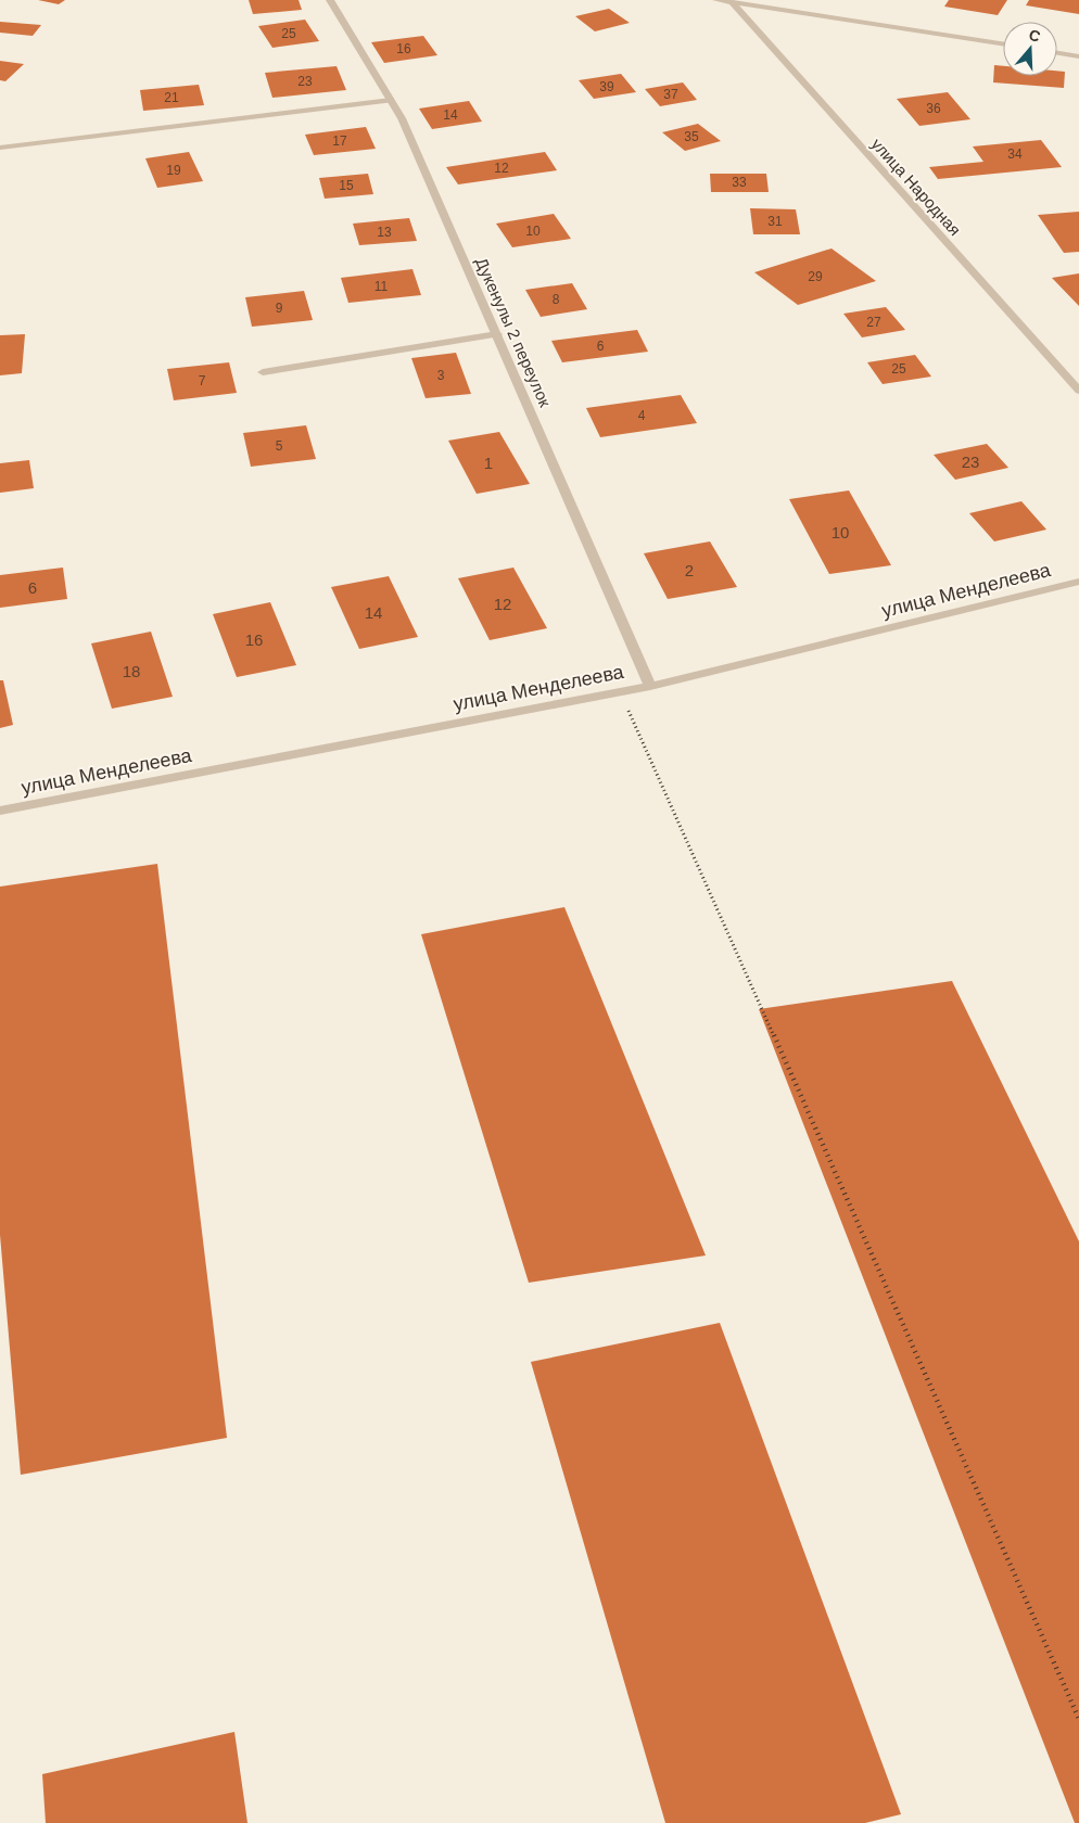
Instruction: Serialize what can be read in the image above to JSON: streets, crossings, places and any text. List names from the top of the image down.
{
  "streets": {
    "street": ["улица Народная", "Дукенулы 2 переулок", "улица Менделеева"]
  },
  "crossings": [
    ["Дукенулы 2 переулок", "улица Менделеева"]
  ],
  "house_numbers": [
    "25",
    "16",
    "23",
    "39",
    "37",
    "21",
    "36",
    "14",
    "35",
    "17",
    "34",
    "12",
    "19",
    "33",
    "15",
    "31",
    "10",
    "13",
    "29",
    "11",
    "8",
    "9",
    "27",
    "6",
    "25",
    "3",
    "7",
    "4",
    "5",
    "23",
    "1",
    "10",
    "2",
    "6",
    "12",
    "14",
    "16",
    "18"
  ],
  "north": "top"
}
